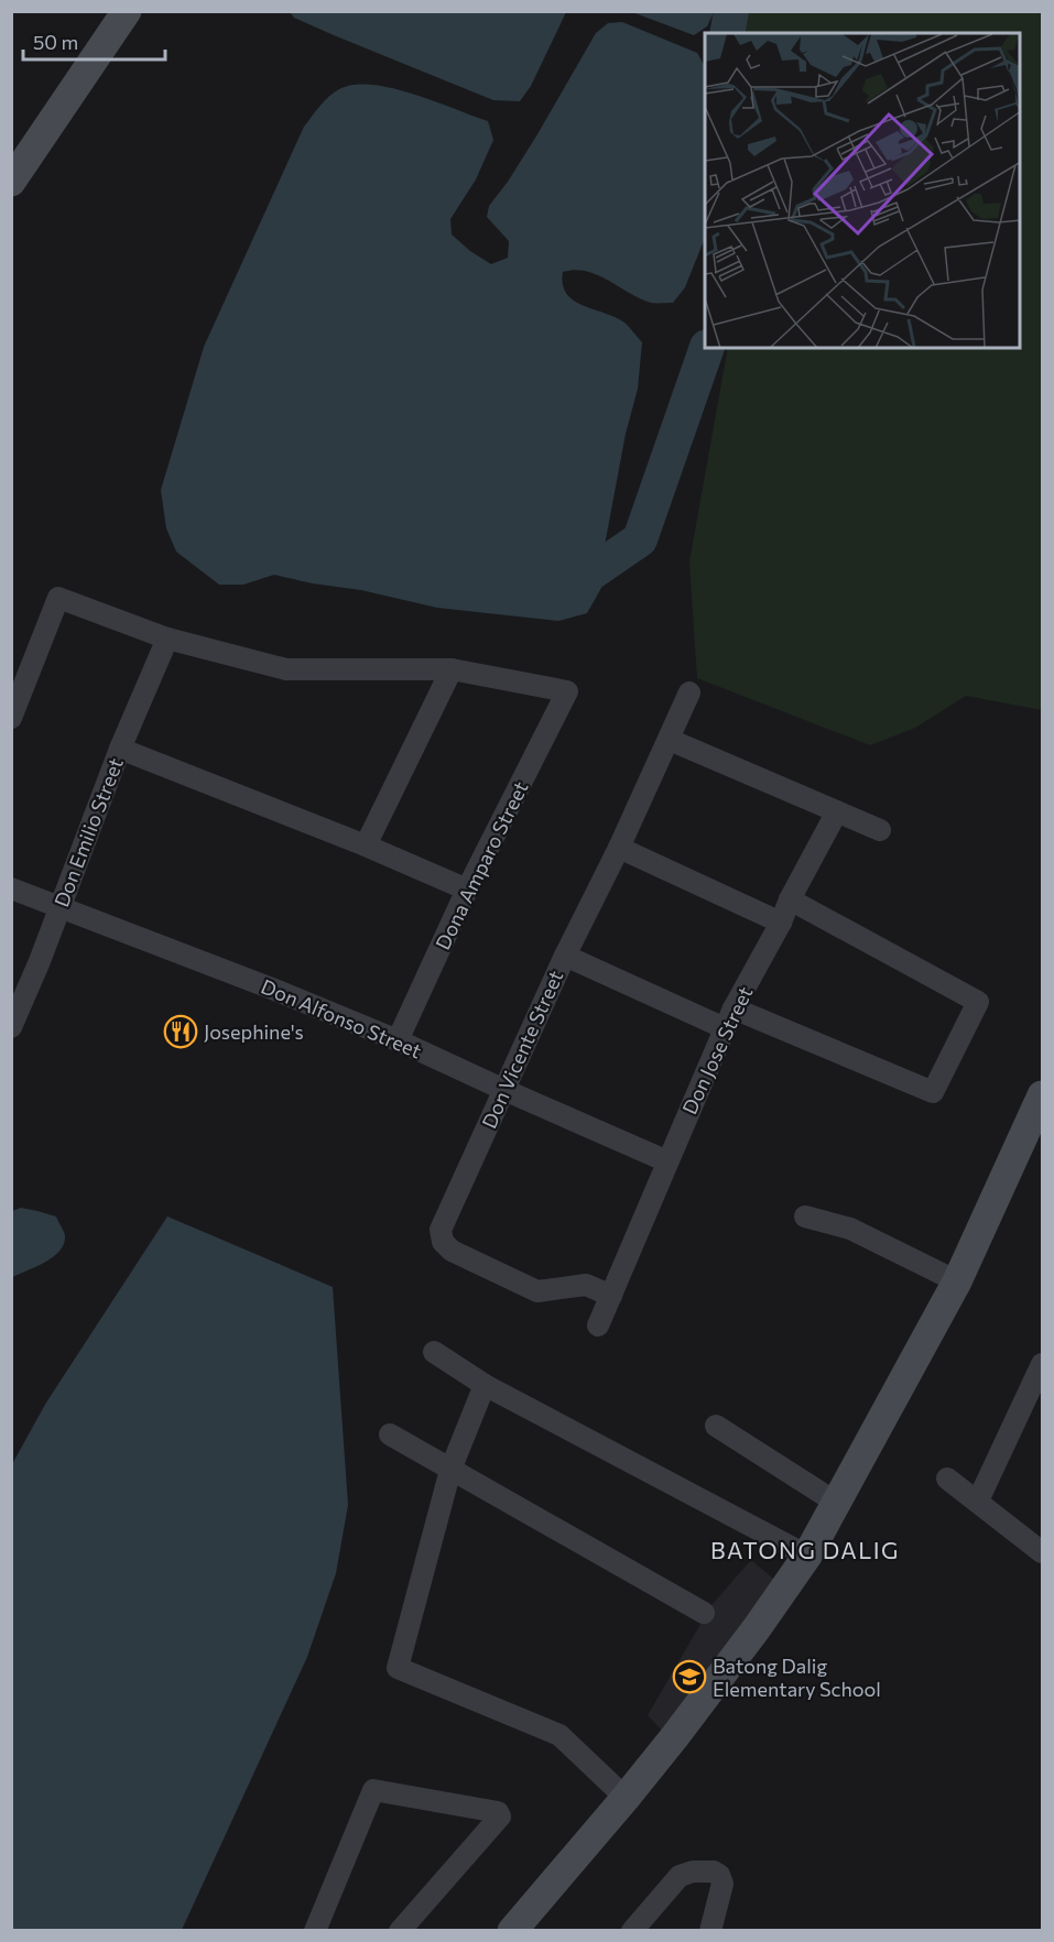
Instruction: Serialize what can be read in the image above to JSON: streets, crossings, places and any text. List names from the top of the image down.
{
  "streets": {
    "street": [
      "Don Emilio Street",
      "Dona Amparo Street",
      "Don Alfonso Street",
      "Don Vicente Street",
      "Don Jose Street"
    ]
  },
  "crossings": [
    ["Don Emilio Street", "Don Alfonso Street"],
    ["Dona Amparo Street", "Don Alfonso Street"],
    ["Don Alfonso Street", "Don Vicente Street"],
    ["Don Alfonso Street", "Don Jose Street"],
    ["Don Vicente Street", "Don Jose Street"]
  ],
  "districts": ["BATONG DALIG"],
  "places": {
    "restaurant": ["Josephine's"],
    "school or university": ["Batong Dalig Elementary School"]
  },
  "scale_bar": "50 m"
}
